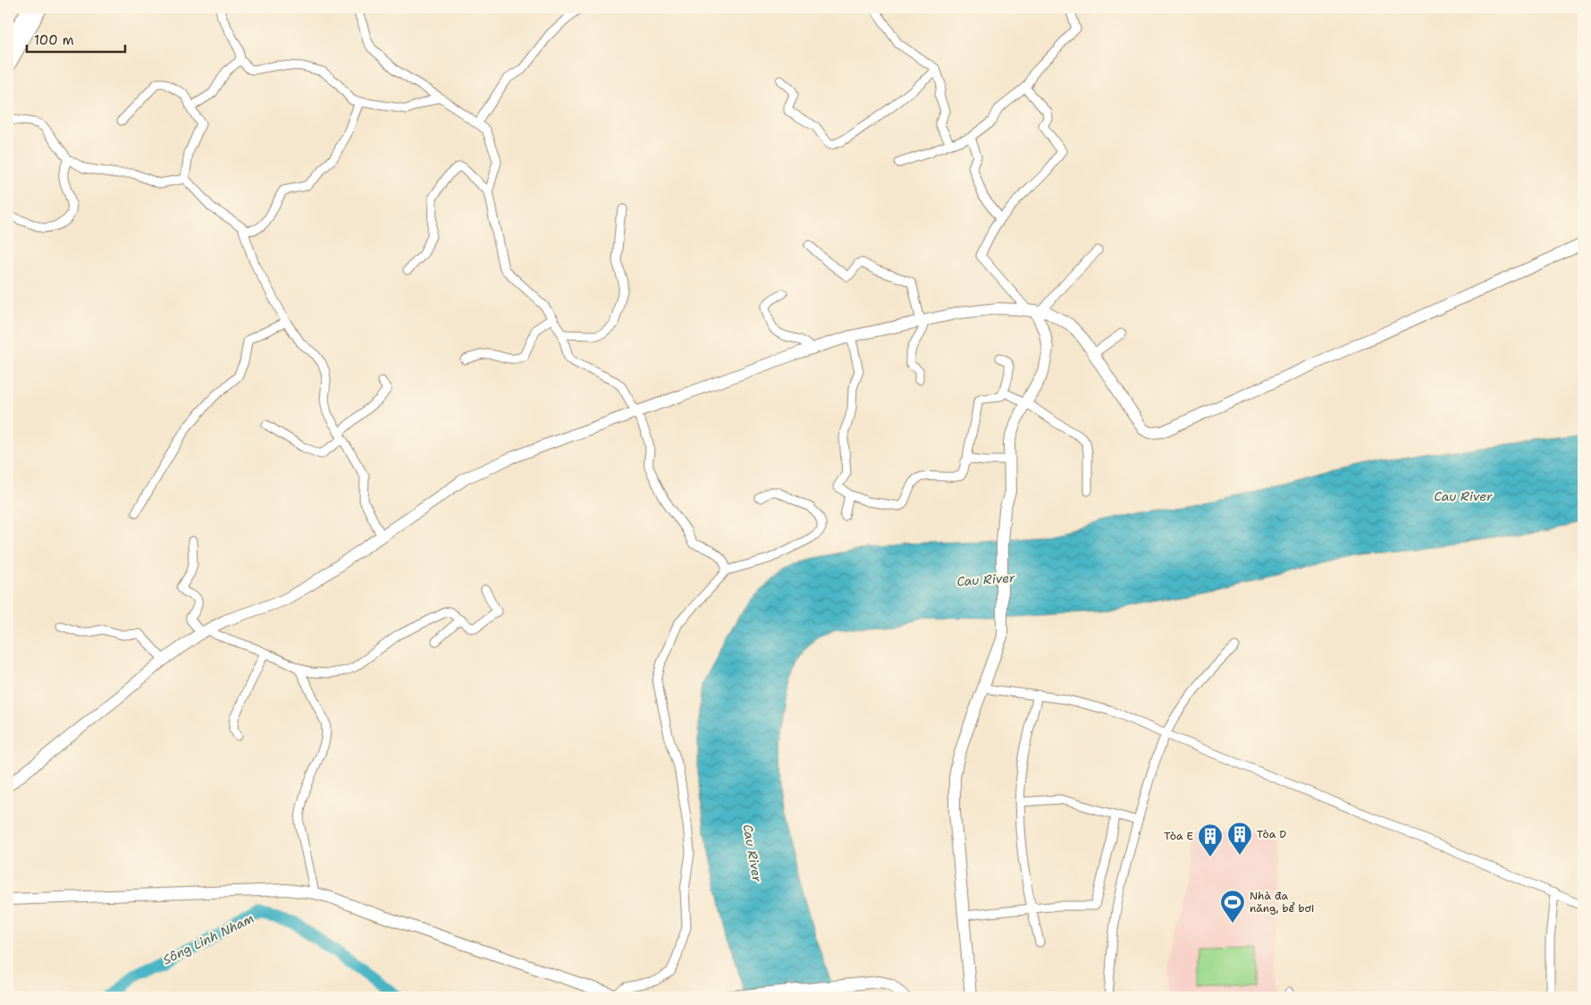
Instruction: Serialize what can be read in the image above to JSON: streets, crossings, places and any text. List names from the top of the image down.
{
  "water": ["Cau River", "Sông Linh Nham"],
  "places": {
    "building": ["Tòa D", "Tòa E"],
    "sports": ["Nhà đa năng, bể bơi"]
  },
  "scale_bar": "100 m"
}
